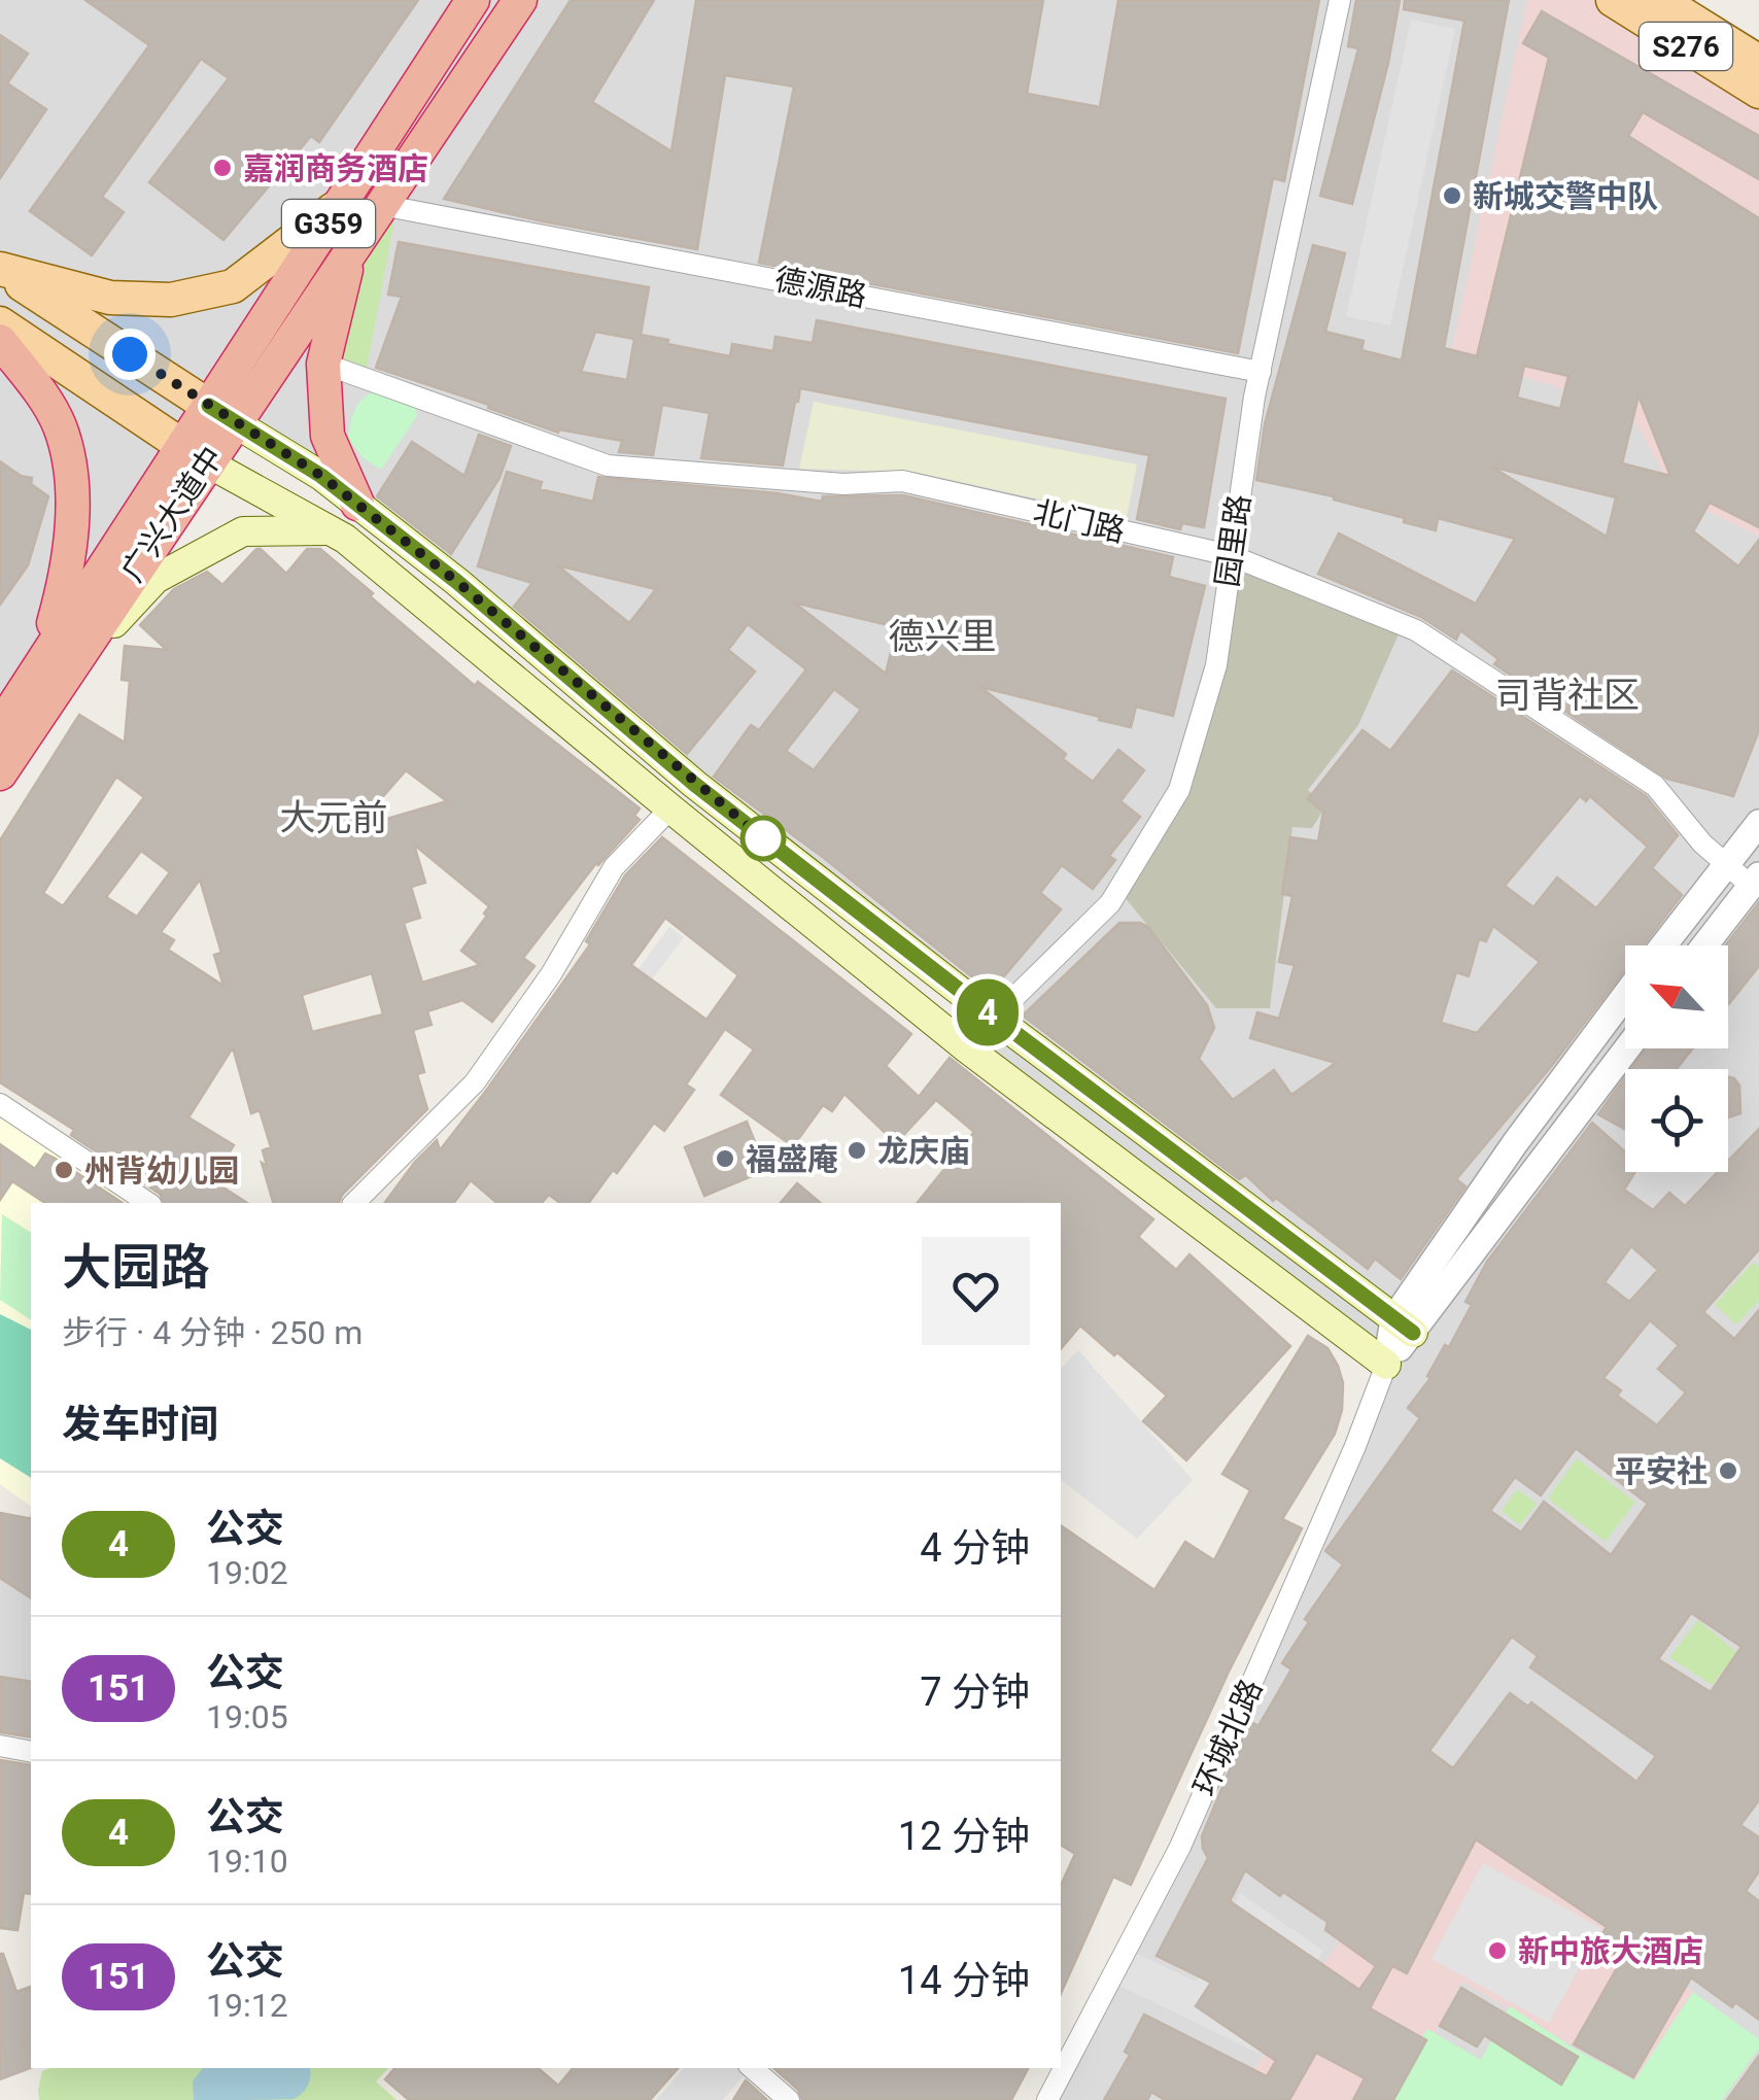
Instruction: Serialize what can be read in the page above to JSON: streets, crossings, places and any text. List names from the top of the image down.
{
  "streets": {
    "highway": ["G359", "广兴大道中"],
    "main road": ["S276"],
    "street": [
      "德源路",
      "北门路",
      "园里路",
      "环城北路"
    ]
  },
  "crossings": [
    ["德源路", "广兴大道中"],
    ["德源路", "园里路"],
    ["北门路", "园里路"]
  ],
  "districts": ["德兴里", "司背社区", "大元前"],
  "places": [
    "嘉润商务酒店",
    "新城交警中队",
    "龙庆庙",
    "福盛庵",
    "州背幼儿园",
    "平安社",
    "新中旅大酒店"
  ],
  "lines": ["bus line 4"],
  "north": "top left",
  "page": {
    "on_map": "4",
    "heading": [
      ["大园路", "步行 · 4 分钟 · 250 m"],
      "发车时间"
    ],
    "list": [
      {
        "mark": "4",
        "name": "公交",
        "note": "19:02",
        "value": "4 分钟"
      },
      {
        "mark": "151",
        "name": "公交",
        "note": "19:05",
        "value": "7 分钟"
      },
      {
        "mark": "4",
        "name": "公交",
        "note": "19:10",
        "value": "12 分钟"
      },
      {
        "mark": "151",
        "name": "公交",
        "note": "19:12",
        "value": "14 分钟"
      }
    ]
  }
}
